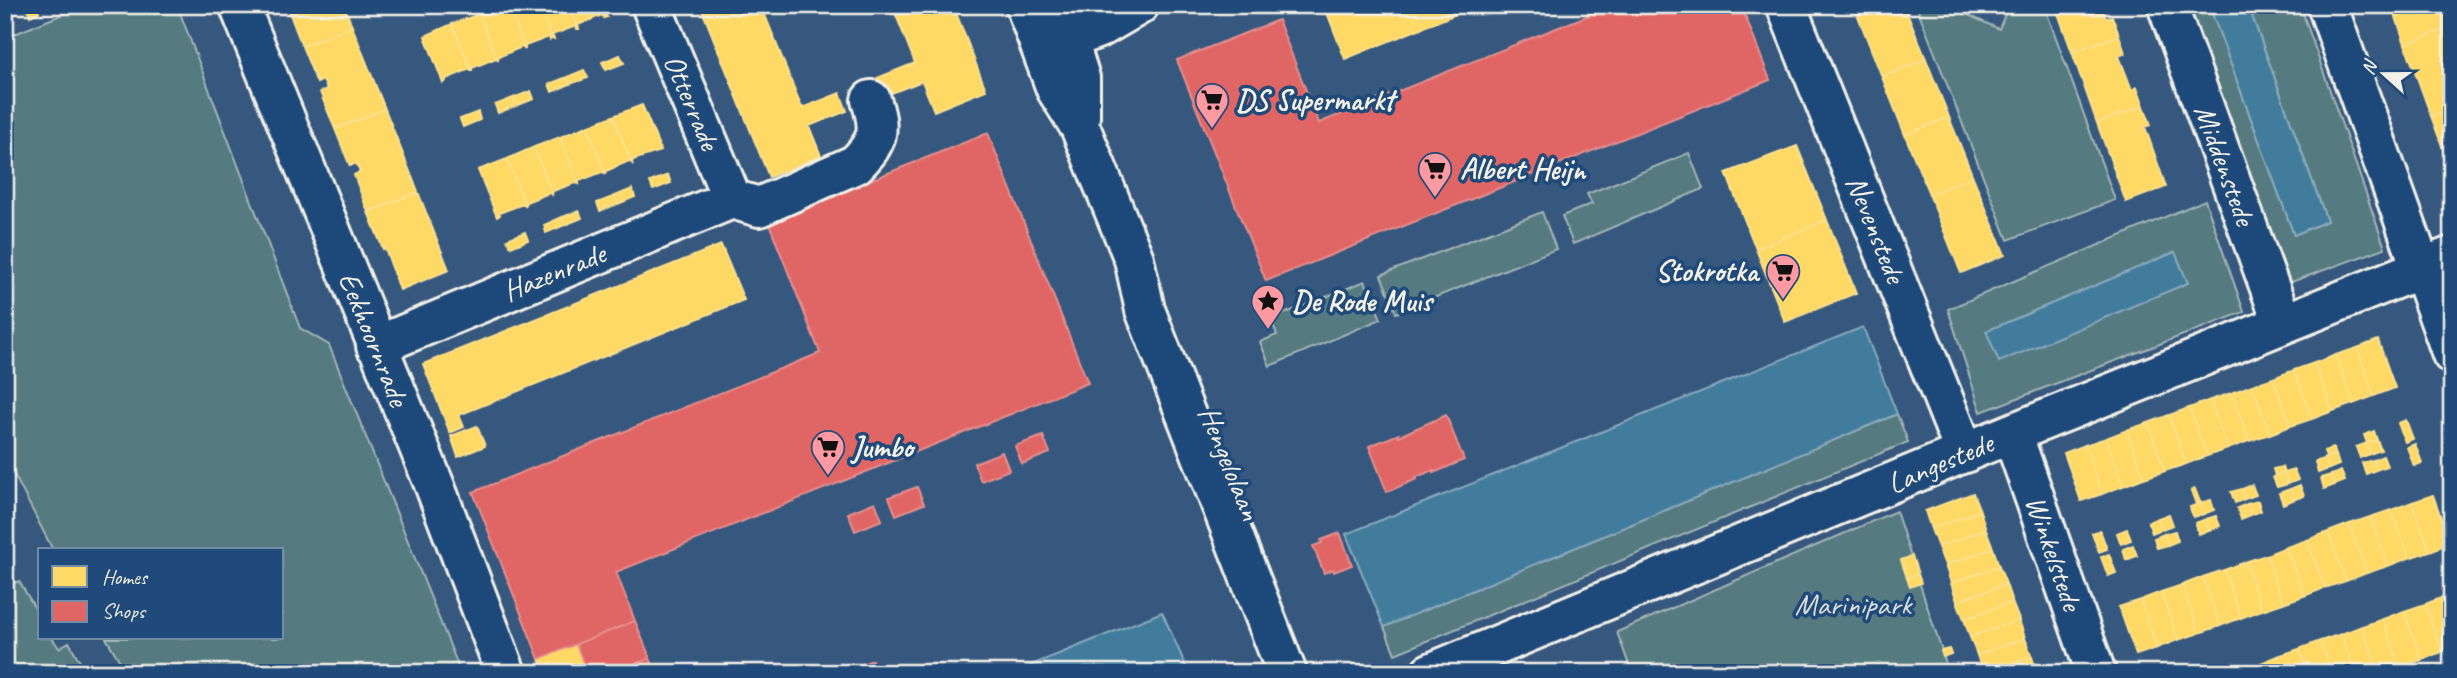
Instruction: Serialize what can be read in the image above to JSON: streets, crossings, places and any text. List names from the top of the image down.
{
  "streets": {
    "street": [
      "Otterrade",
      "Middenstede",
      "Nevenstede",
      "Hazenrade",
      "Eekhoornrade",
      "Hengelolaan",
      "Langestede",
      "Winkelstede"
    ]
  },
  "crossings": [
    ["Otterrade", "Hazenrade"],
    ["Middenstede", "Langestede"],
    ["Nevenstede", "Langestede"],
    ["Hazenrade", "Eekhoornrade"],
    ["Langestede", "Winkelstede"]
  ],
  "parks": ["Marinipark"],
  "places": {
    "supermarket": [
      "DS Supermarkt",
      "Albert Heijn",
      "Stokrotka",
      "Jumbo"
    ],
    "place": ["De Rode Muis"]
  },
  "legend": ["Homes", "Shops"],
  "north": "left"
}
